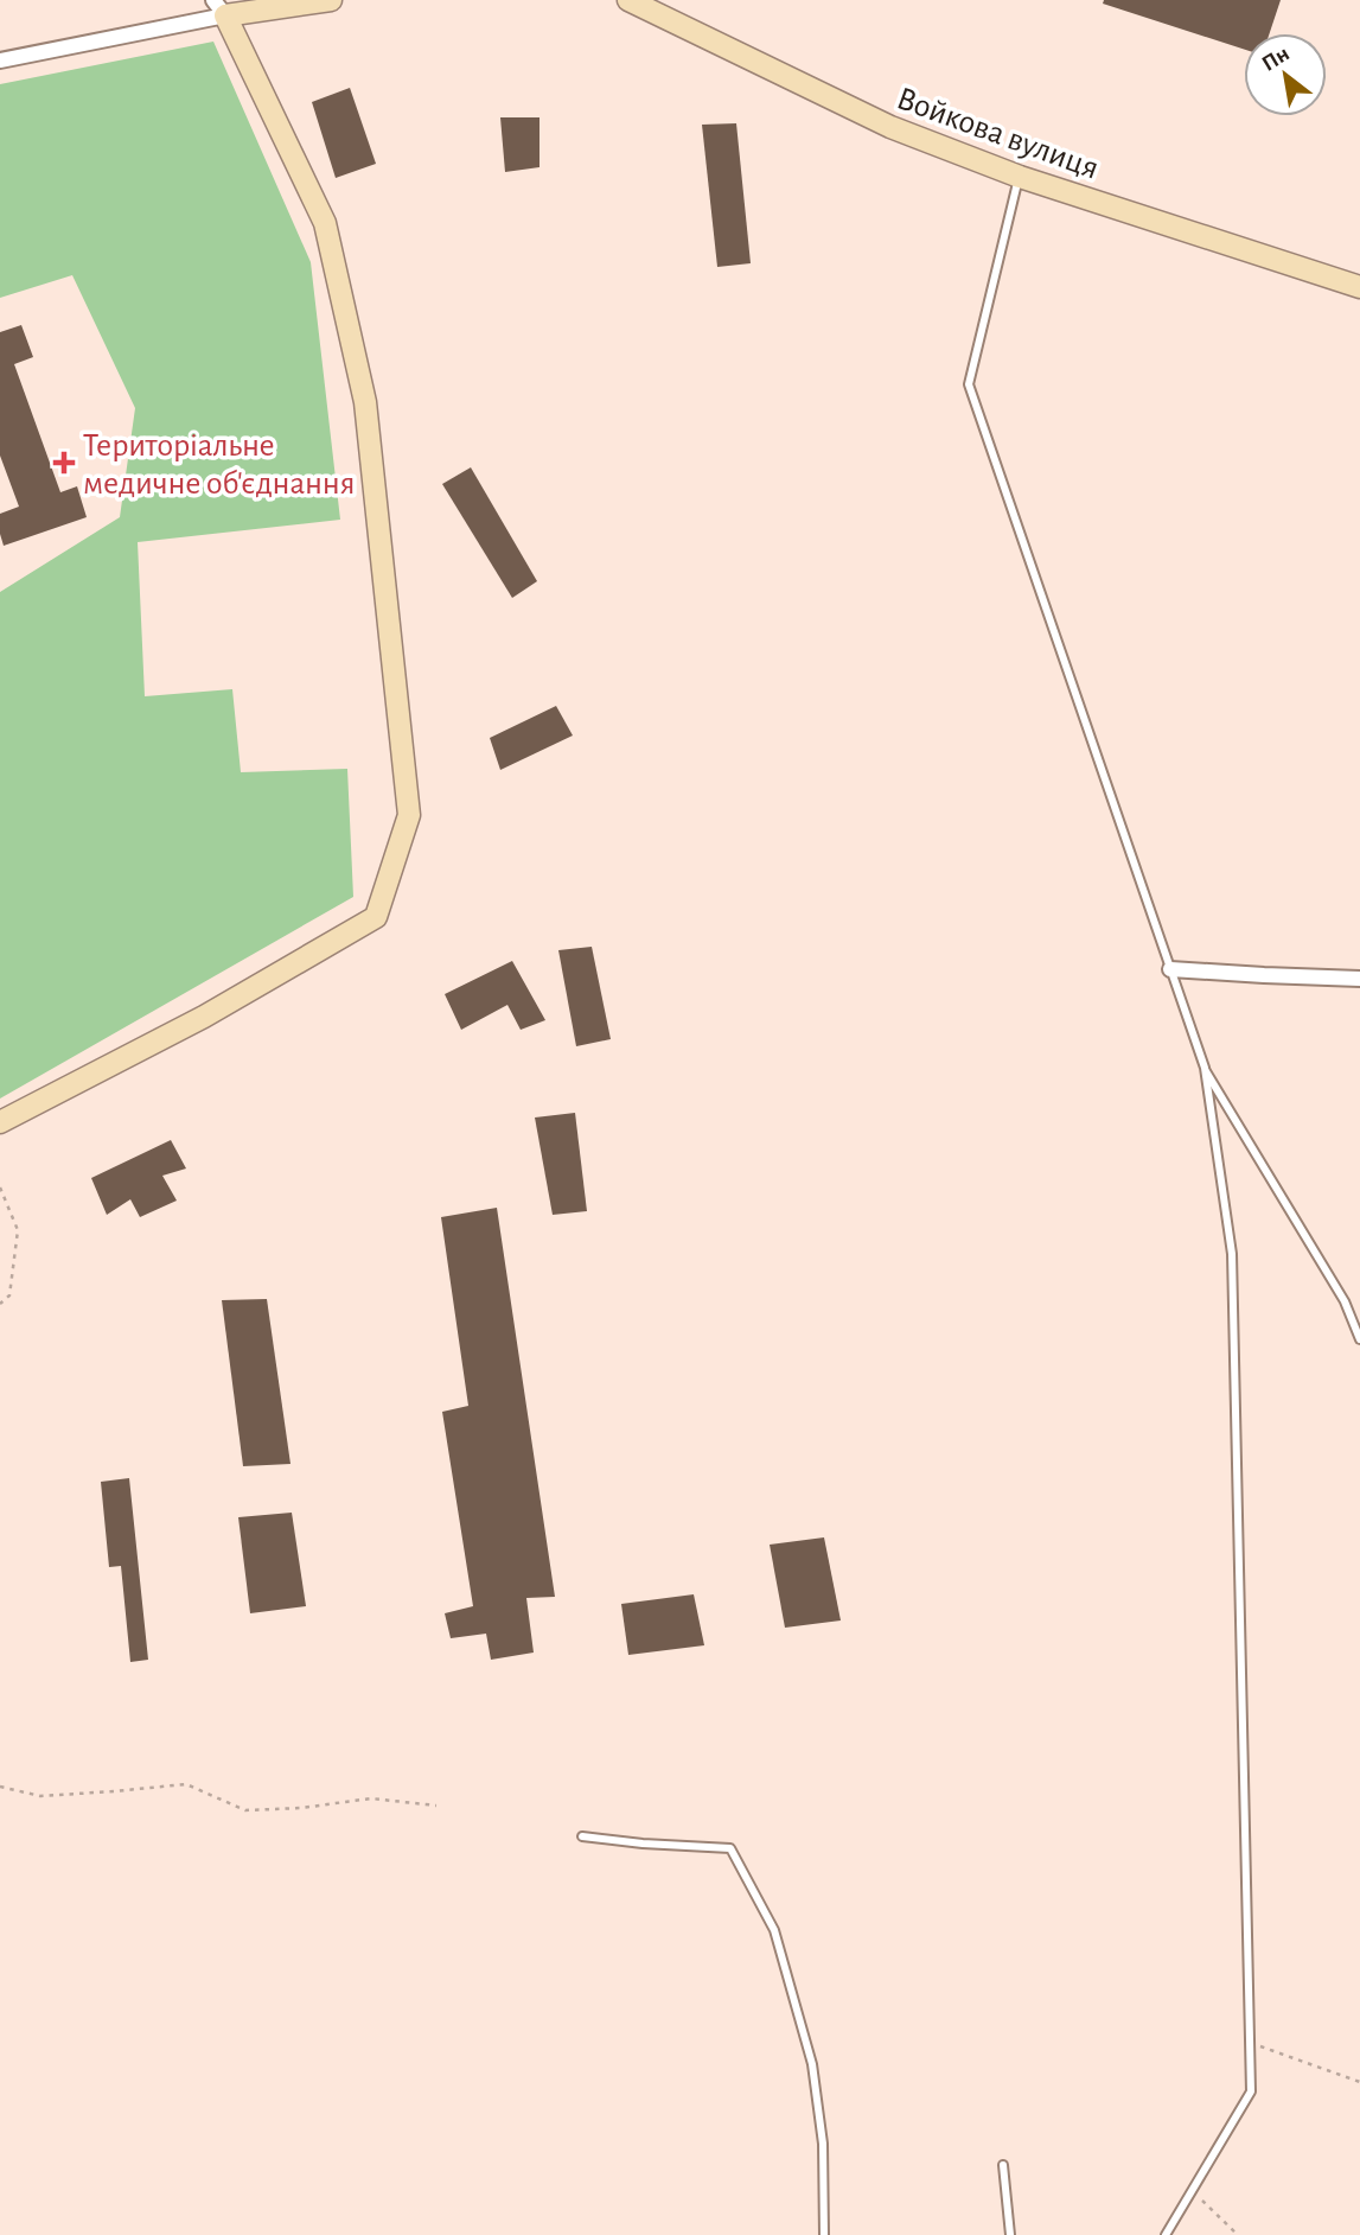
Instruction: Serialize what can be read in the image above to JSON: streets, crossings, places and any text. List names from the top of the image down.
{
  "streets": {
    "street": ["Войкова вулиця"]
  },
  "places": {
    "health": ["Територіальне медичне об'єднання"]
  },
  "north": "top left"
}
